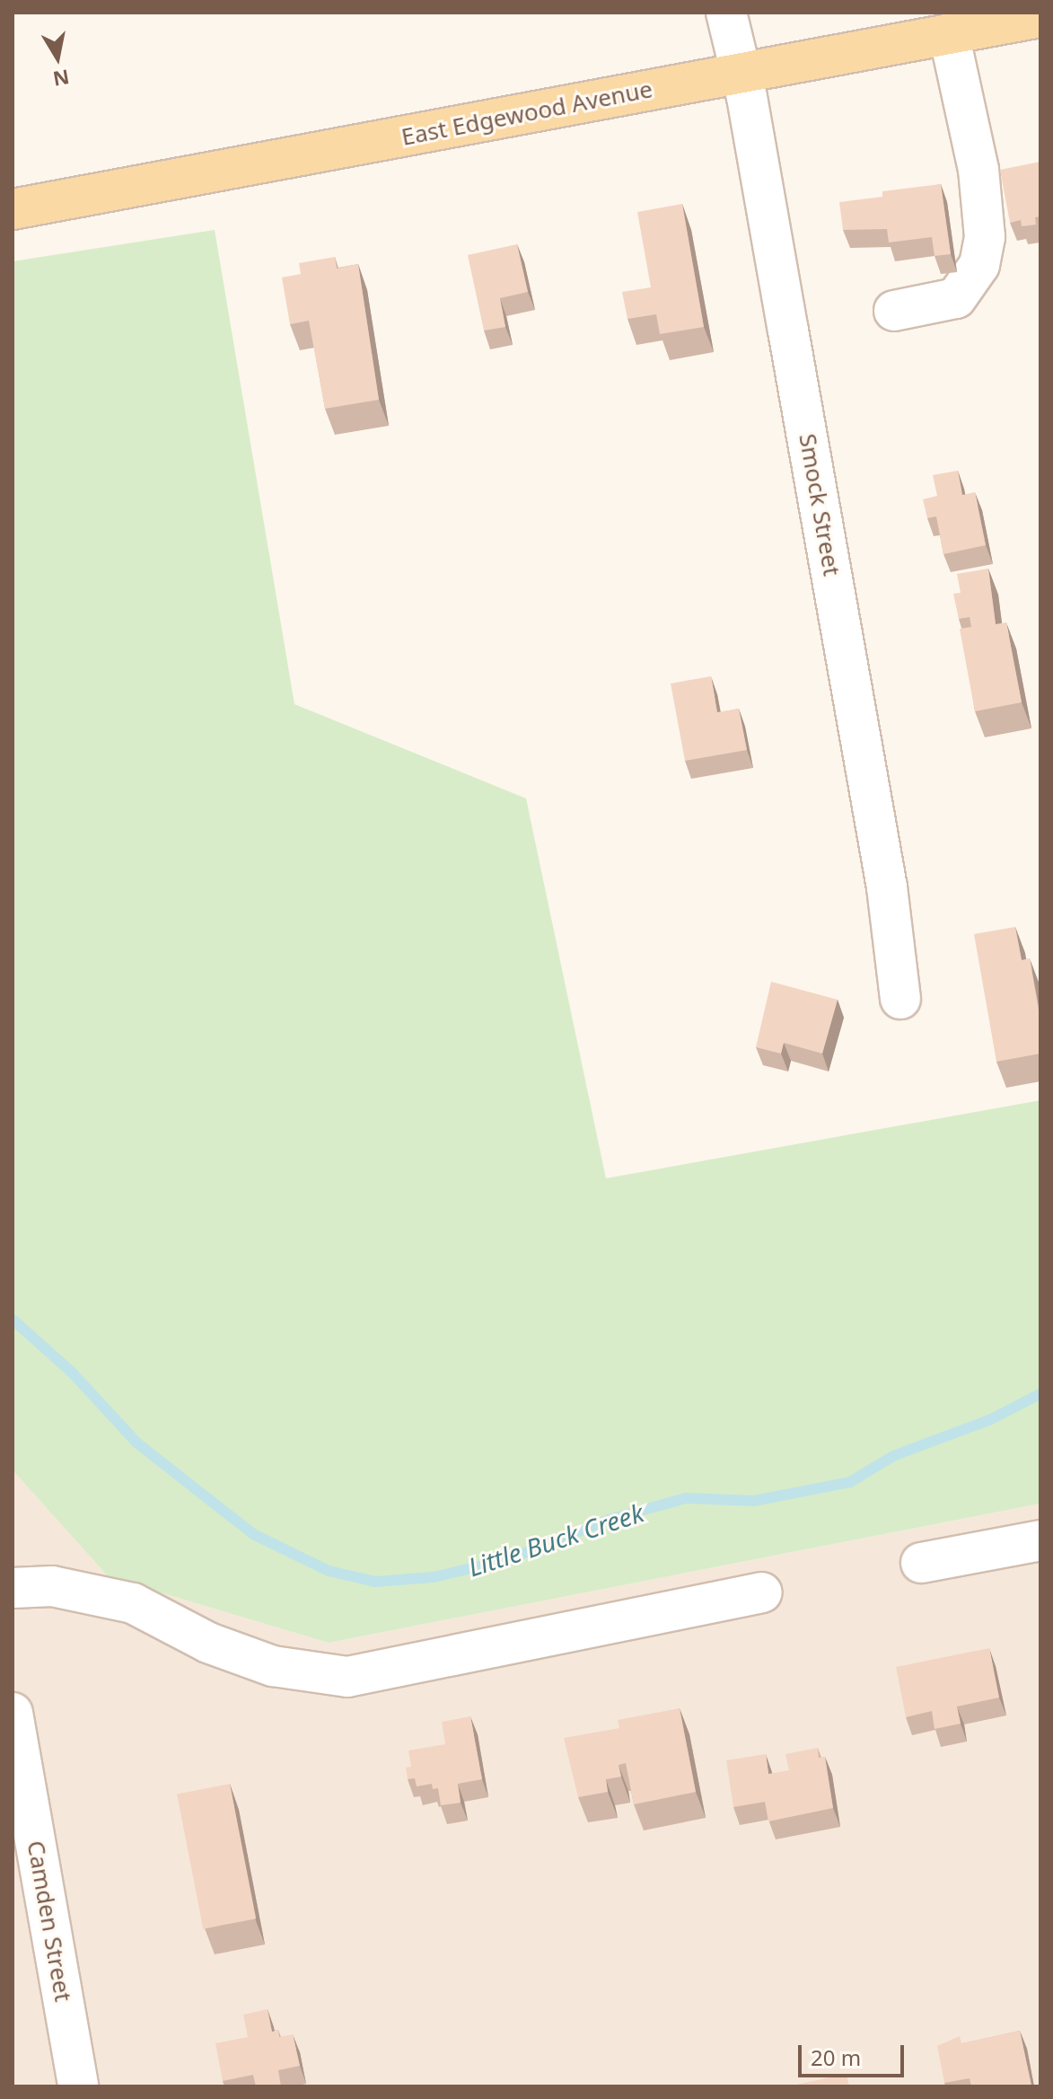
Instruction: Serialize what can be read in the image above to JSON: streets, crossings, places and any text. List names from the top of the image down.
{
  "streets": {
    "main road": ["East Edgewood Avenue"],
    "street": ["Smock Street", "Camden Street"]
  },
  "crossings": [
    ["East Edgewood Avenue", "Smock Street"]
  ],
  "water": ["Little Buck Creek"],
  "scale_bar": "20 m",
  "north": "bottom"
}
